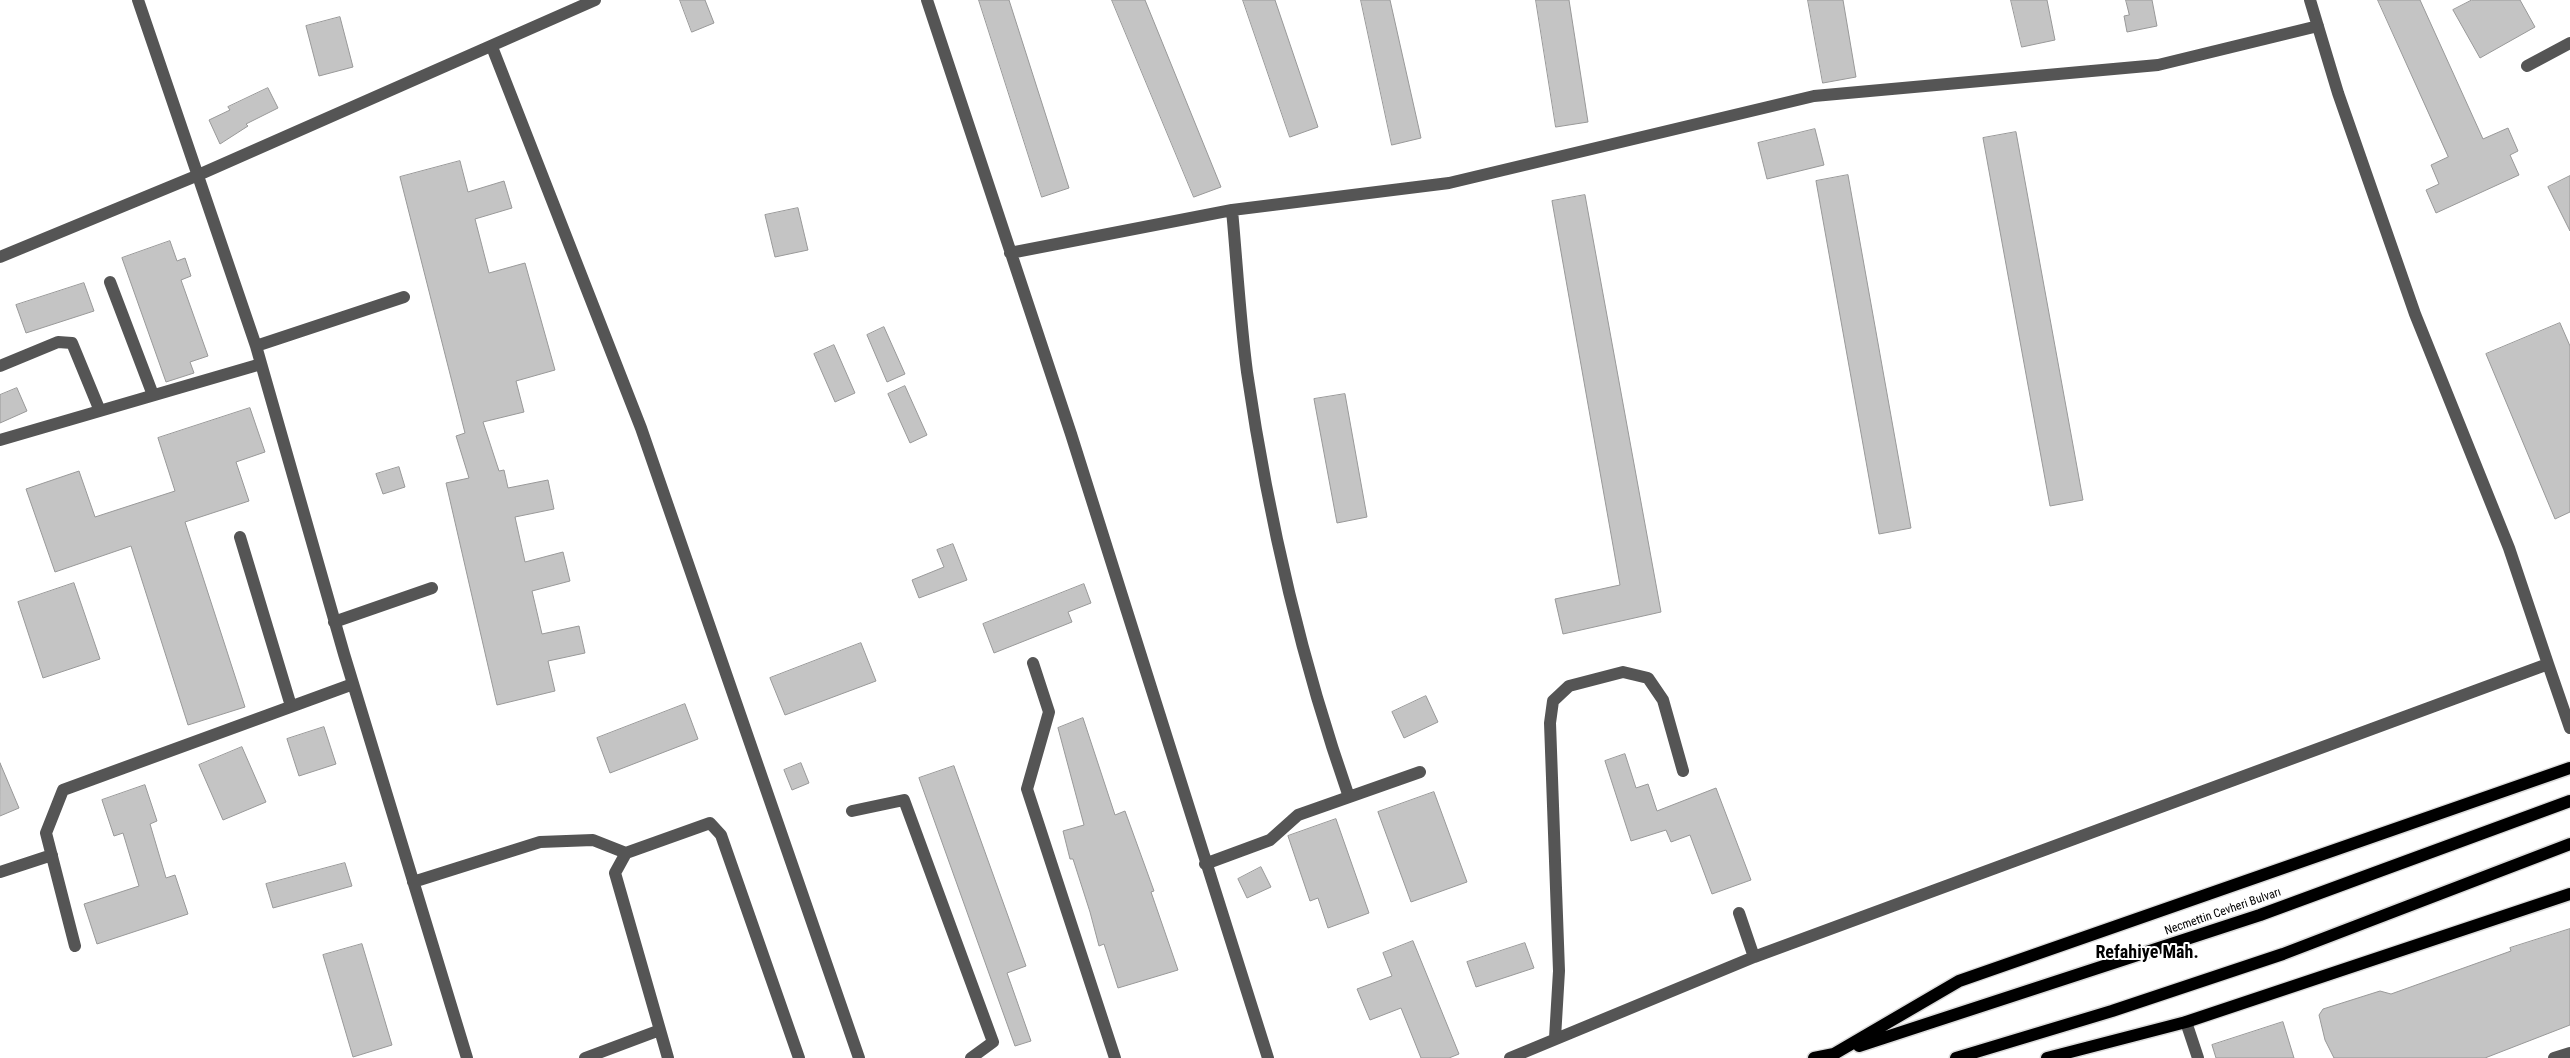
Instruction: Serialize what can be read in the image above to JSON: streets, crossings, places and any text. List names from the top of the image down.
{
  "streets": {
    "main road": ["Necmettin Cevheri Bulvarı"]
  },
  "districts": ["Refahiye Mah."]
}
